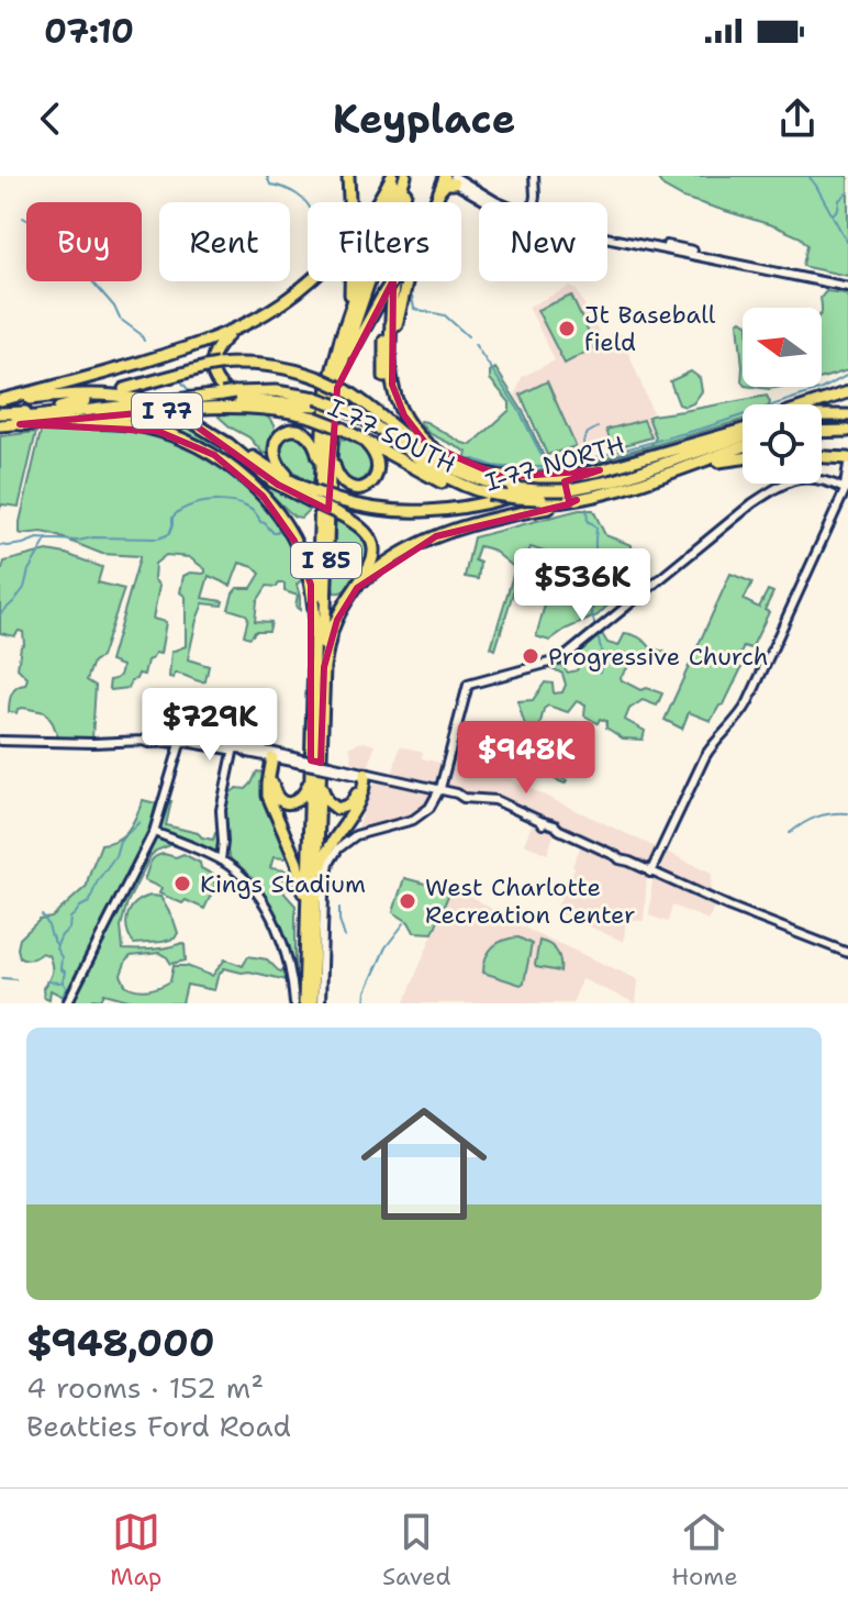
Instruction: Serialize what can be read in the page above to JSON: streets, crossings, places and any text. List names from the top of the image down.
{
  "streets": {
    "highway": [
      "I 77",
      "I-77 SOUTH",
      "I-77 NORTH",
      "I 85"
    ]
  },
  "crossings": [
    ["I 77", "I-77 SOUTH"],
    ["I 77", "I-77 NORTH"],
    ["I 77", "I 85"]
  ],
  "places": [
    "Jt Baseball field",
    "Progressive Church",
    "Kings Stadium",
    "West Charlotte Recreation Center"
  ],
  "north": "left",
  "page": {
    "status": "07:10",
    "header": "Keyplace",
    "chip": [
      "Buy",
      "Rent",
      "Filters",
      "New"
    ],
    "price": ["$536K", "$729K", "$948K"],
    "list": [
      {
        "name": "$948,000",
        "note": "4 rooms · 152 m² · Beatties Ford Road"
      }
    ],
    "tabs": ["Map", "Saved", "Home"]
  }
}
